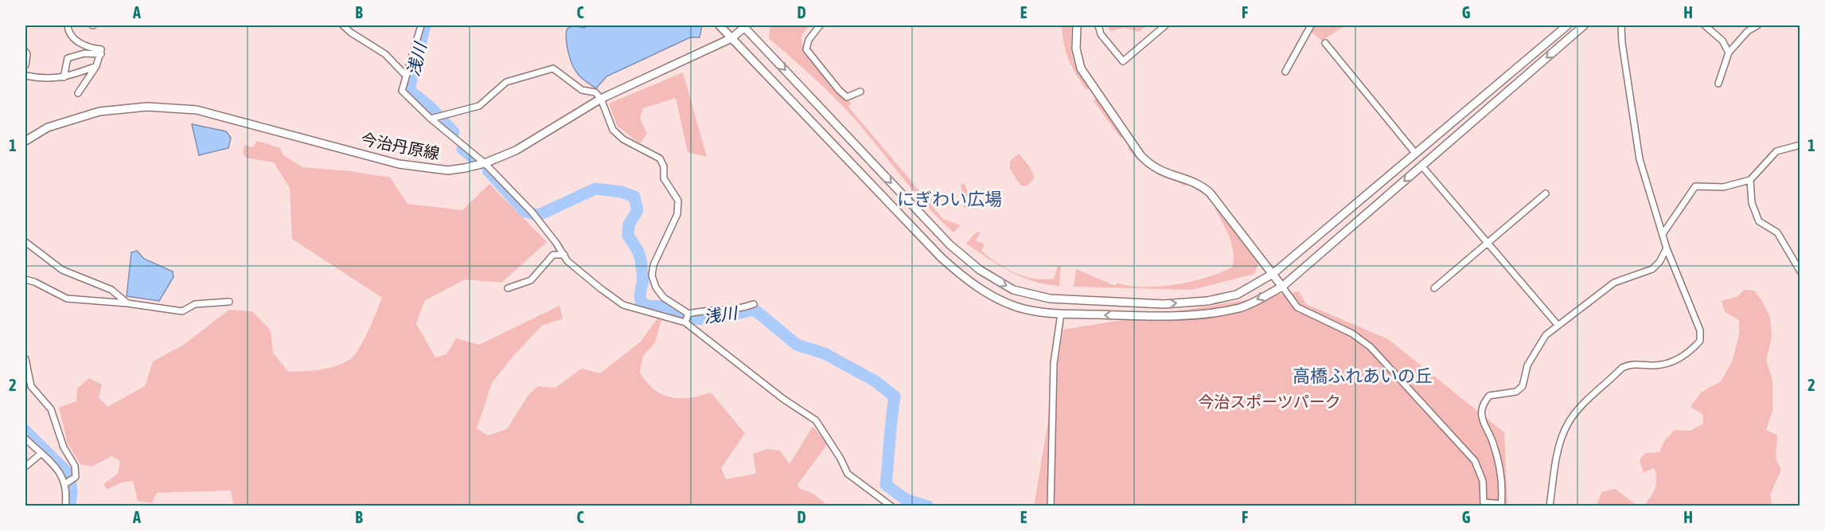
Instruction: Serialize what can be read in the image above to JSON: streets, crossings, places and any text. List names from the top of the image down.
{
  "streets": {
    "street": ["今治丹原線"]
  },
  "districts": ["にぎわい広場", "高橋ふれあいの丘"],
  "water": ["浅川"],
  "parks": ["今治スポーツパーク"],
  "grid": {
    "columns": [
      "A",
      "B",
      "C",
      "D",
      "E",
      "F",
      "G",
      "H"
    ],
    "rows": ["1", "2"]
  }
}
